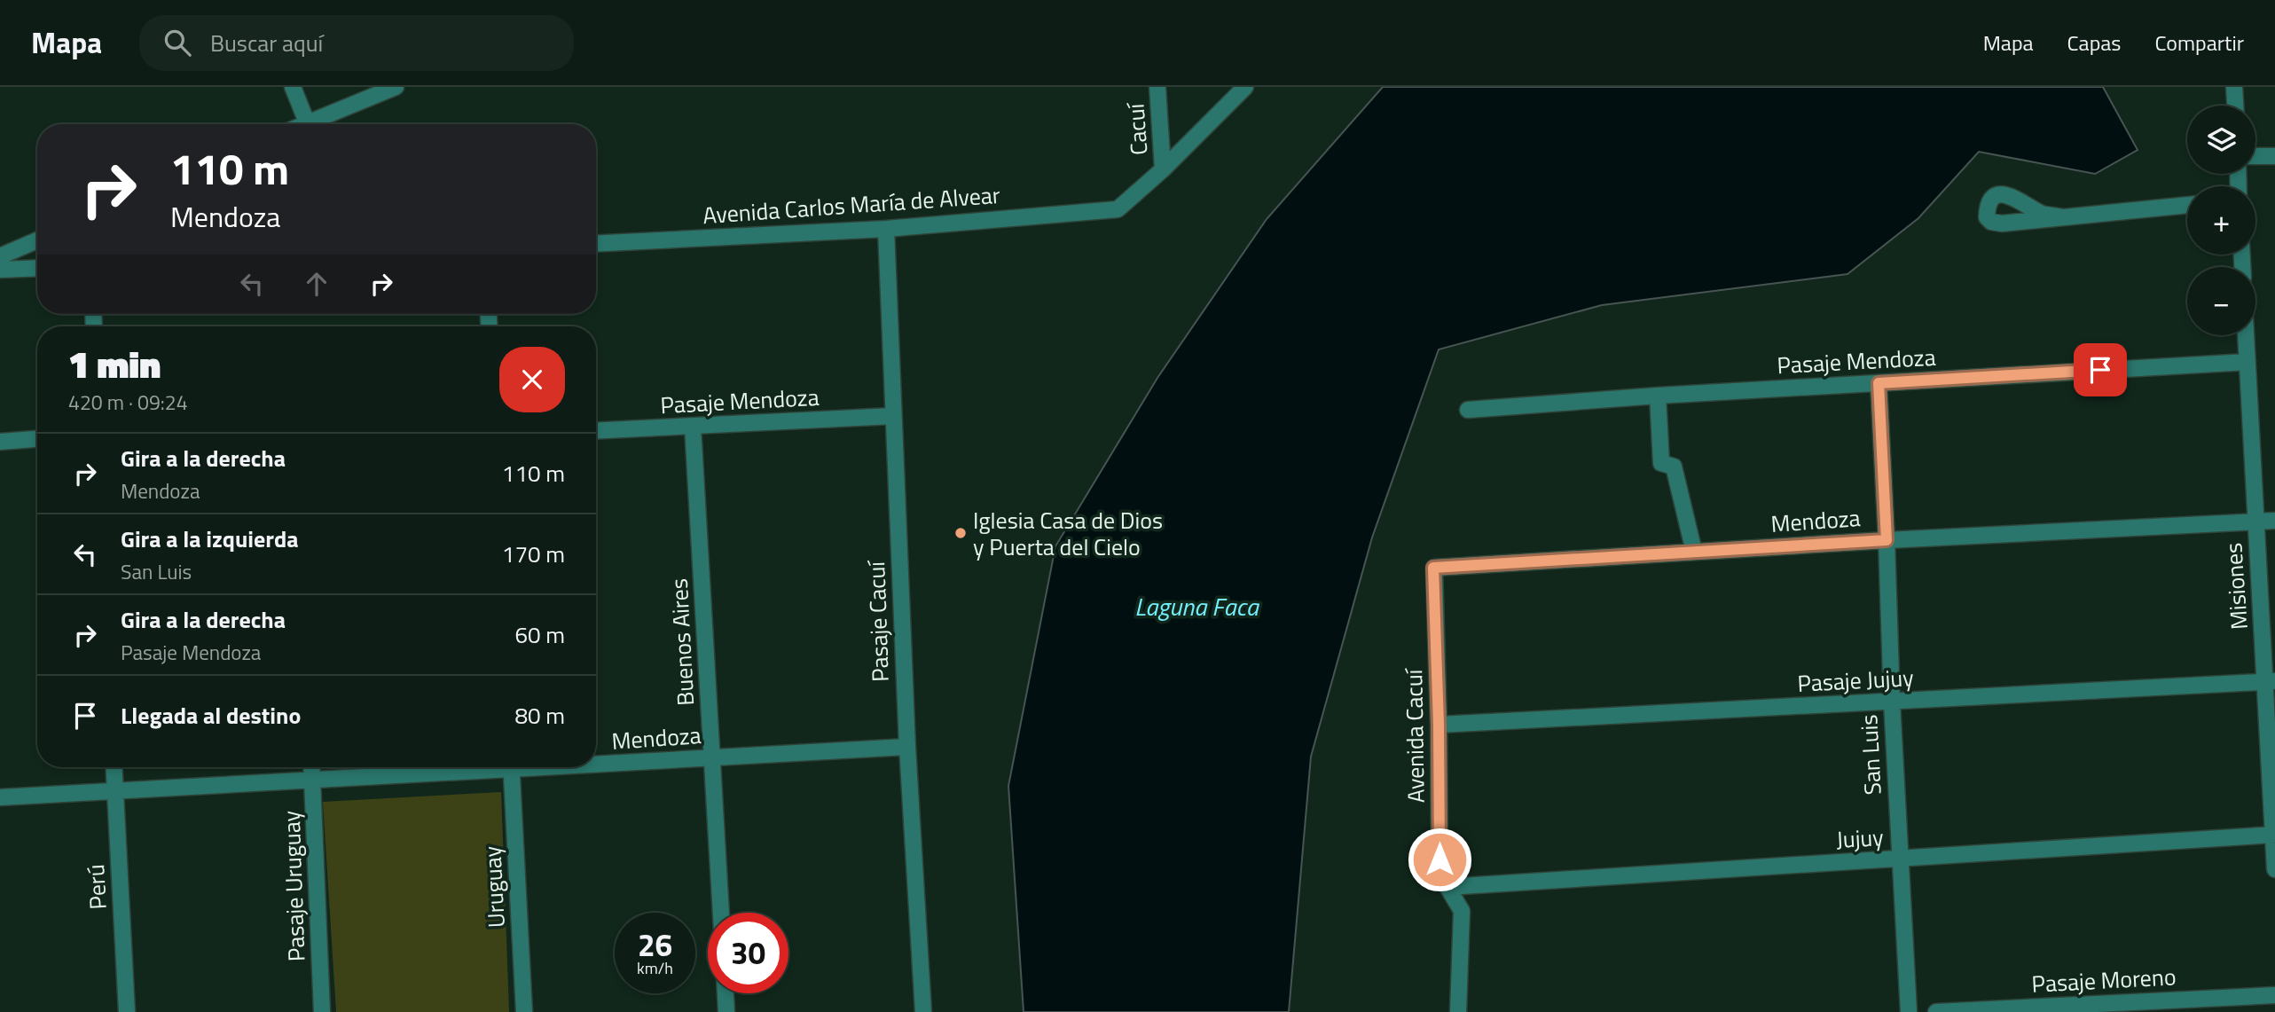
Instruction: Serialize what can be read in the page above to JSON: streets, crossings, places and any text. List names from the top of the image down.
{
  "streets": {
    "street": [
      "Cacuí",
      "Avenida Carlos María de Alvear",
      "Pasaje Mendoza",
      "Mendoza",
      "Misiones",
      "Pasaje Cacuí",
      "Buenos Aires",
      "Pasaje Jujuy",
      "Avenida Cacuí",
      "San Luis",
      "Jujuy",
      "Pasaje Uruguay",
      "Perú",
      "Uruguay",
      "Pasaje Moreno"
    ]
  },
  "crossings": [
    ["Cacuí", "Avenida Carlos María de Alvear"],
    ["Avenida Carlos María de Alvear", "Pasaje Cacuí"],
    ["Pasaje Mendoza", "Misiones"],
    ["Pasaje Mendoza", "Pasaje Cacuí"],
    ["Pasaje Mendoza", "Buenos Aires"],
    ["Pasaje Mendoza", "San Luis"],
    ["Mendoza", "Misiones"],
    ["Mendoza", "Pasaje Cacuí"],
    ["Mendoza", "Buenos Aires"],
    ["Mendoza", "Avenida Cacuí"],
    ["Mendoza", "San Luis"],
    ["Mendoza", "Pasaje Uruguay"],
    ["Mendoza", "Perú"],
    ["Misiones", "Pasaje Jujuy"],
    ["Misiones", "Jujuy"],
    ["Pasaje Jujuy", "Avenida Cacuí"],
    ["Pasaje Jujuy", "San Luis"],
    ["Avenida Cacuí", "Jujuy"],
    ["San Luis", "Jujuy"]
  ],
  "water": ["Laguna Faca"],
  "places": ["Iglesia Casa de Dios y Puerta del Cielo"],
  "page": {
    "header": "Mapa",
    "search": "Buscar aquí",
    "nav": ["Mapa", "Capas", "Compartir"],
    "map_buttons": ["+", "−"],
    "turn": ["110 m", "Mendoza"],
    "heading": ["1 min", "420 m · 09:24"],
    "list": [
      {
        "name": "Gira a la derecha",
        "note": "Mendoza",
        "value": "110 m"
      },
      {
        "name": "Gira a la izquierda",
        "note": "San Luis",
        "value": "170 m"
      },
      {
        "name": "Gira a la derecha",
        "note": "Pasaje Mendoza",
        "value": "60 m"
      },
      {
        "name": "Llegada al destino",
        "value": "80 m"
      }
    ],
    "speed": "26 km/h",
    "limit": "30"
  }
}
